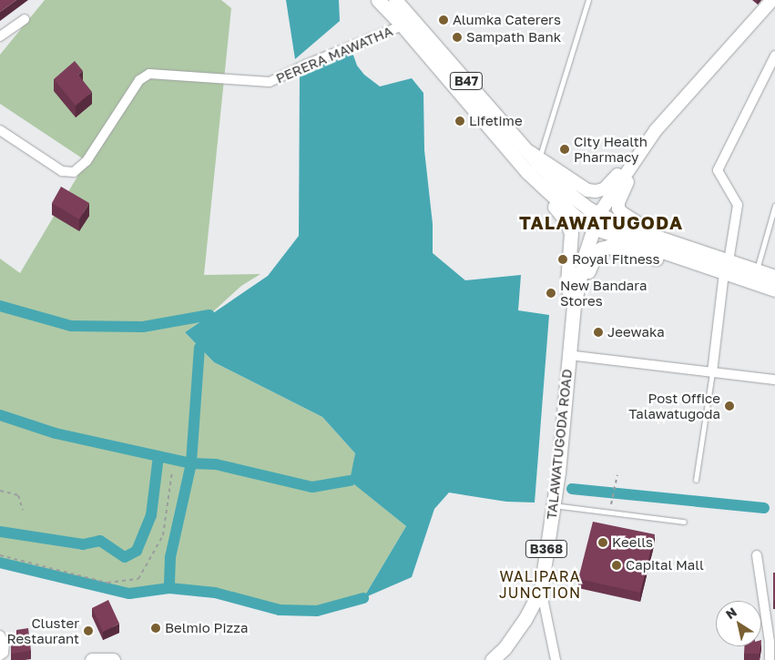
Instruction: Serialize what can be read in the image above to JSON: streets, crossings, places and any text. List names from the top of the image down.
{
  "streets": {
    "main road": ["B47", "TALAWATUGODA ROAD", "B368"],
    "street": ["PERERA MAWATHA"]
  },
  "crossings": [
    ["PERERA MAWATHA", "B47"],
    ["B47", "TALAWATUGODA ROAD"]
  ],
  "districts": ["TALAWATUGODA", "WALIPARA JUNCTION"],
  "places": [
    "Alumka Caterers",
    "Sampath Bank",
    "Lifetime",
    "City Health Pharmacy",
    "Royal Fitness",
    "New Bandara Stores",
    "Jeewaka",
    "Post Office Talawatugoda",
    "Keells",
    "Capital Mall",
    "Belmio Pizza",
    "Cluster Restaurant"
  ],
  "north": "top left"
}
